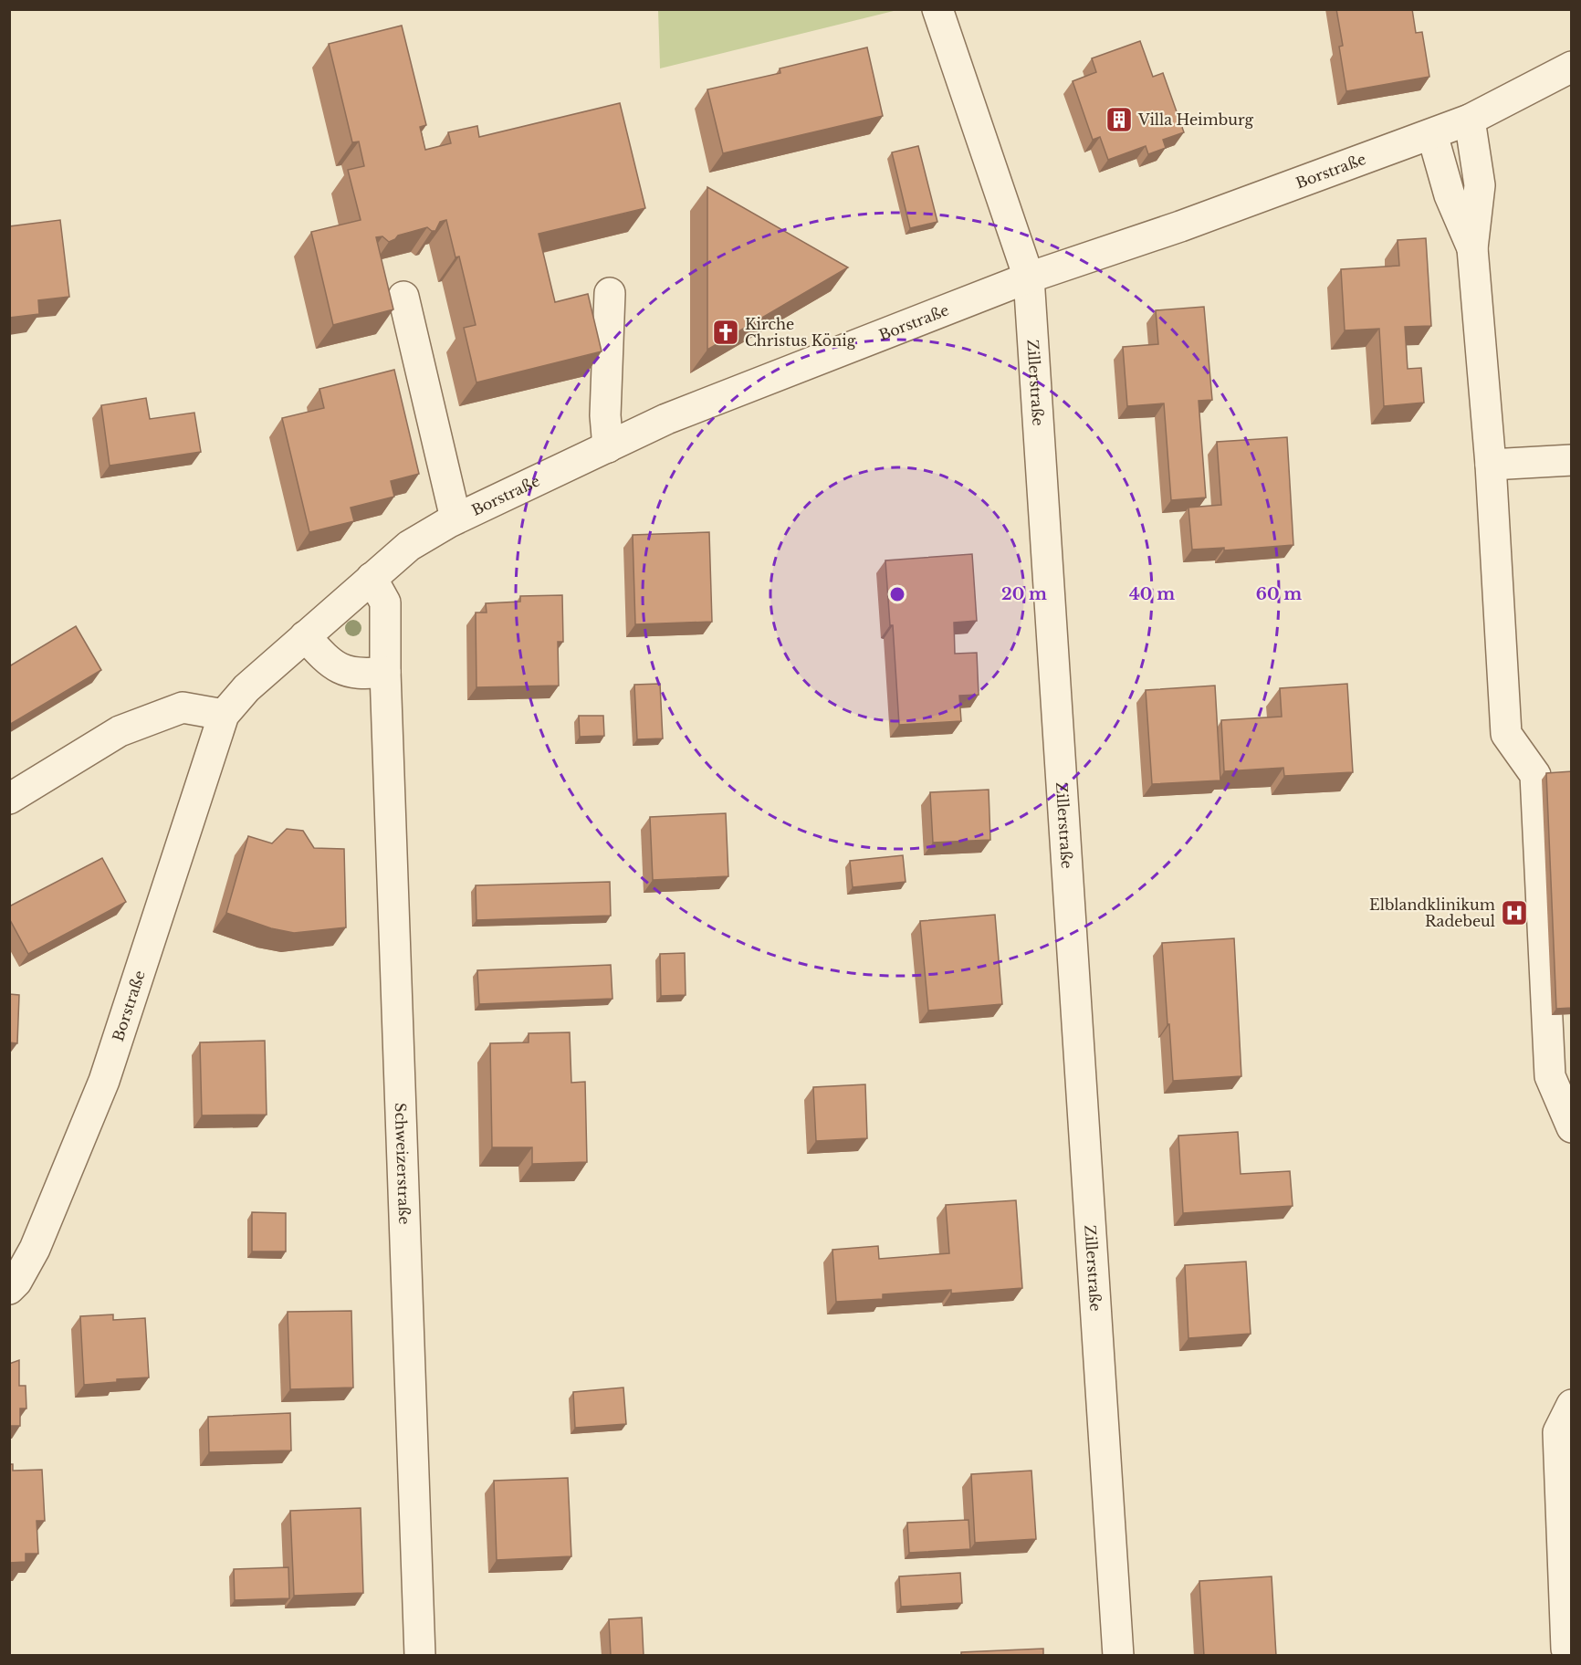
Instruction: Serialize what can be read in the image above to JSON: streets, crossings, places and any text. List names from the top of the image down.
{
  "streets": {
    "street": ["Borstraße", "Zillerstraße", "Schweizerstraße"]
  },
  "crossings": [
    ["Borstraße", "Zillerstraße"],
    ["Borstraße", "Schweizerstraße"]
  ],
  "places": {
    "building": ["Villa Heimburg"],
    "church": ["Kirche Christus König"],
    "hospital": ["Elblandklinikum Radebeul"]
  },
  "rings": ["20 m", "40 m", "60 m"]
}
